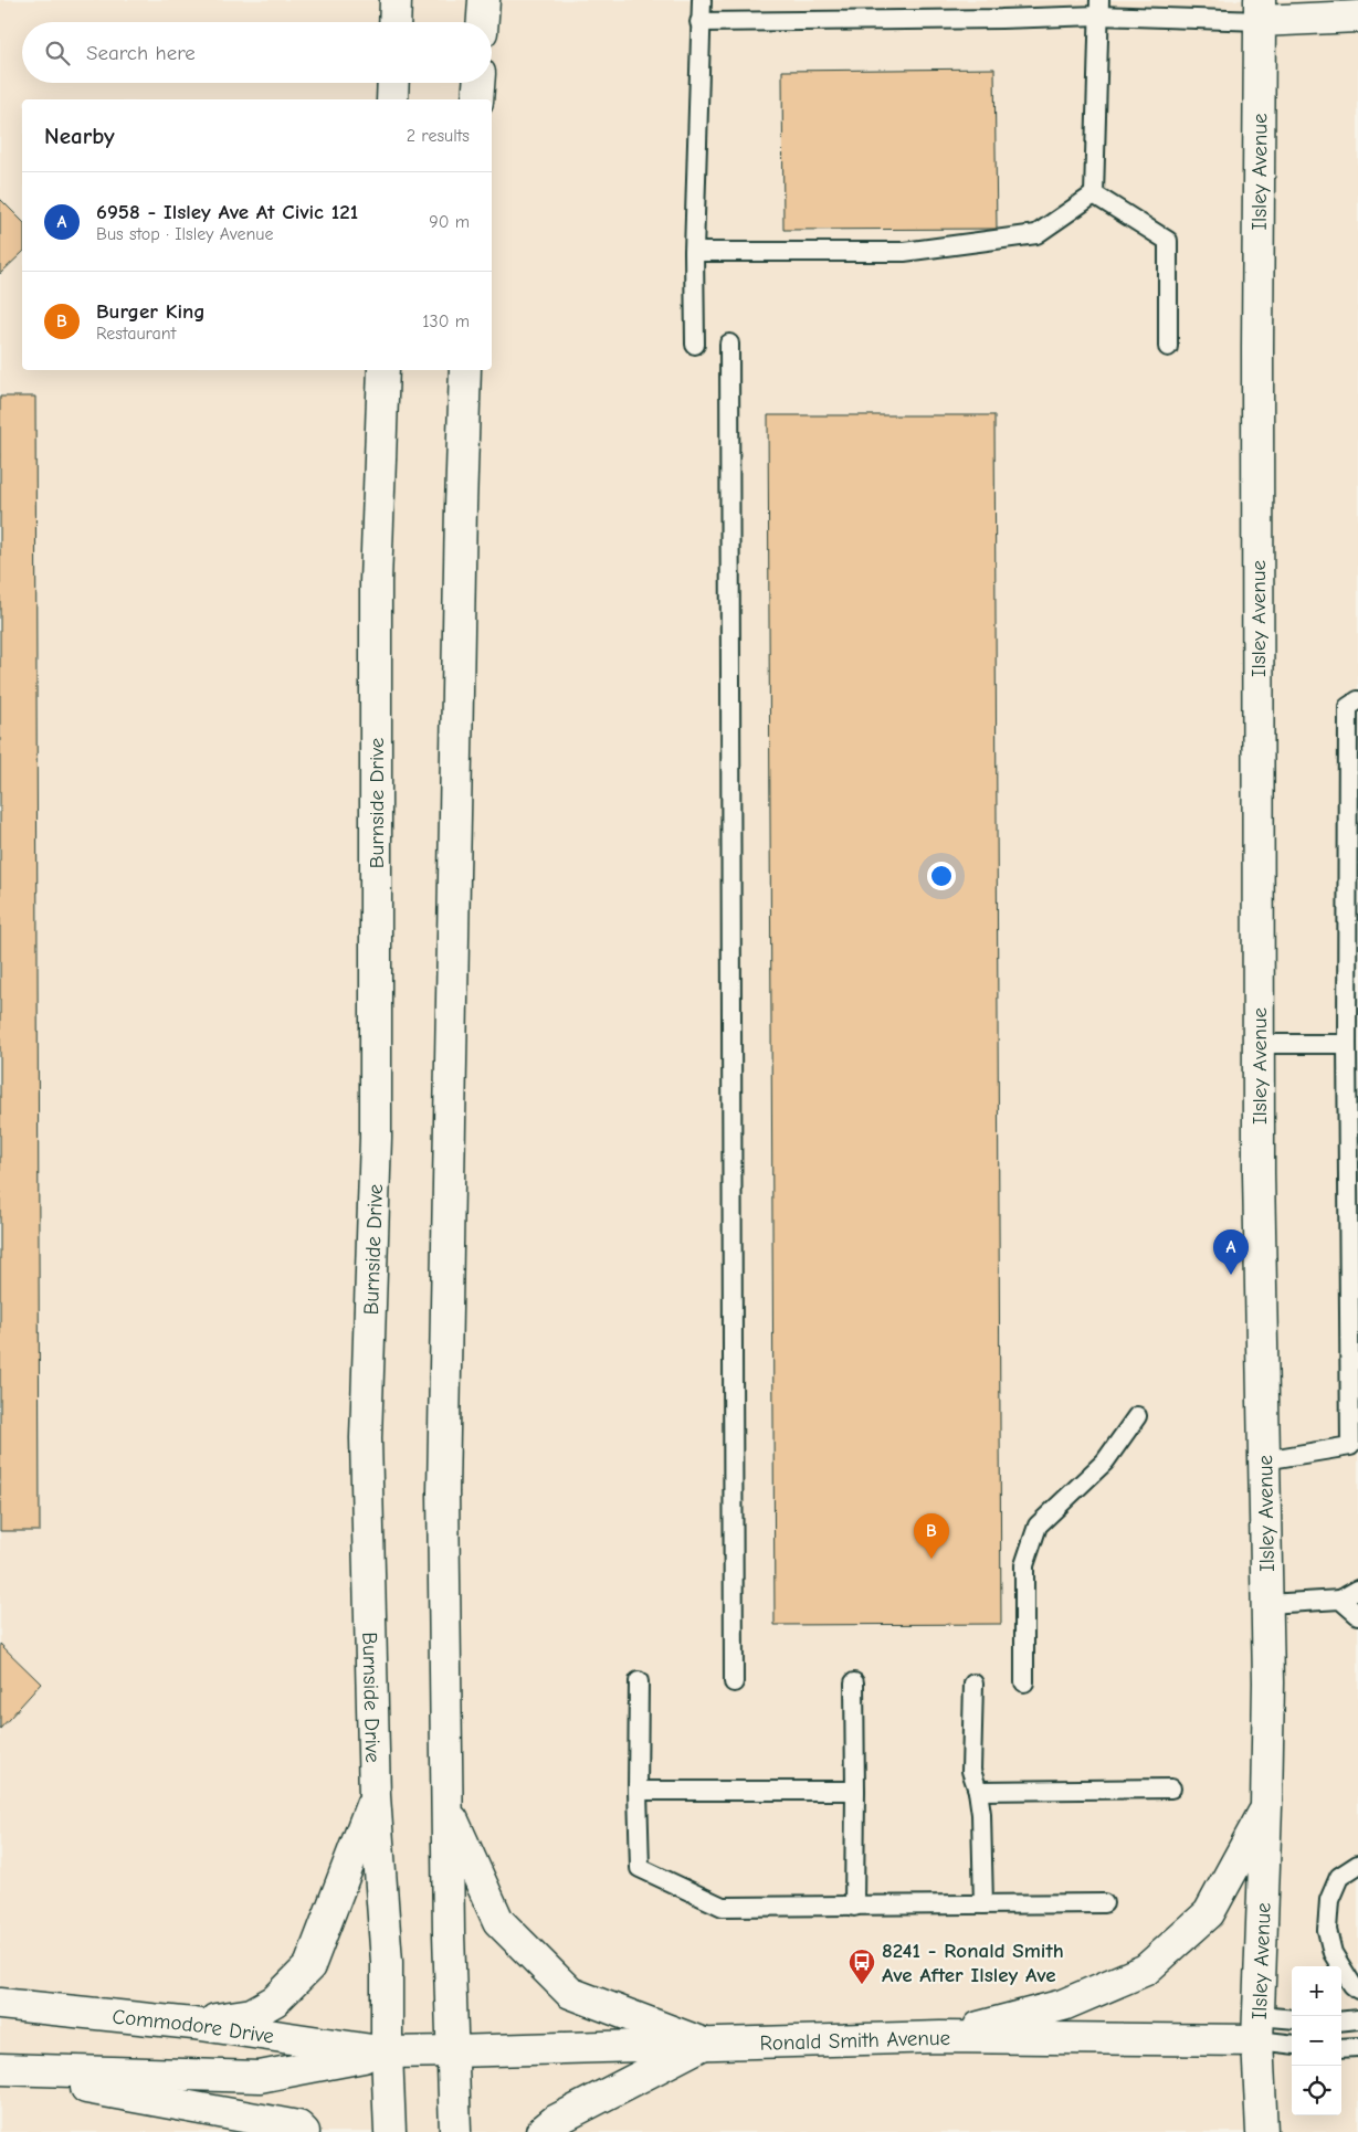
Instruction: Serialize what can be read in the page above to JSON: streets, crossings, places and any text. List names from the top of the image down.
{
  "streets": {
    "main road": [
      "Ilsley Avenue",
      "Burnside Drive",
      "Commodore Drive",
      "Ronald Smith Avenue"
    ]
  },
  "crossings": [
    ["Ilsley Avenue", "Ronald Smith Avenue"],
    ["Burnside Drive", "Commodore Drive"],
    ["Commodore Drive", "Ronald Smith Avenue"]
  ],
  "places": {
    "bus stop": ["8241 - Ronald Smith Ave After Ilsley Ave"]
  },
  "page": {
    "search": "Search here",
    "heading": ["Nearby", "2 results"],
    "list": [
      {
        "mark": "A",
        "name": "6958 - Ilsley Ave At Civic 121",
        "note": "Bus stop · Ilsley Avenue",
        "value": "90 m"
      },
      {
        "mark": "B",
        "name": "Burger King",
        "note": "Restaurant",
        "value": "130 m"
      }
    ],
    "pins": ["A", "B"],
    "map_buttons": ["+", "−"]
  }
}
